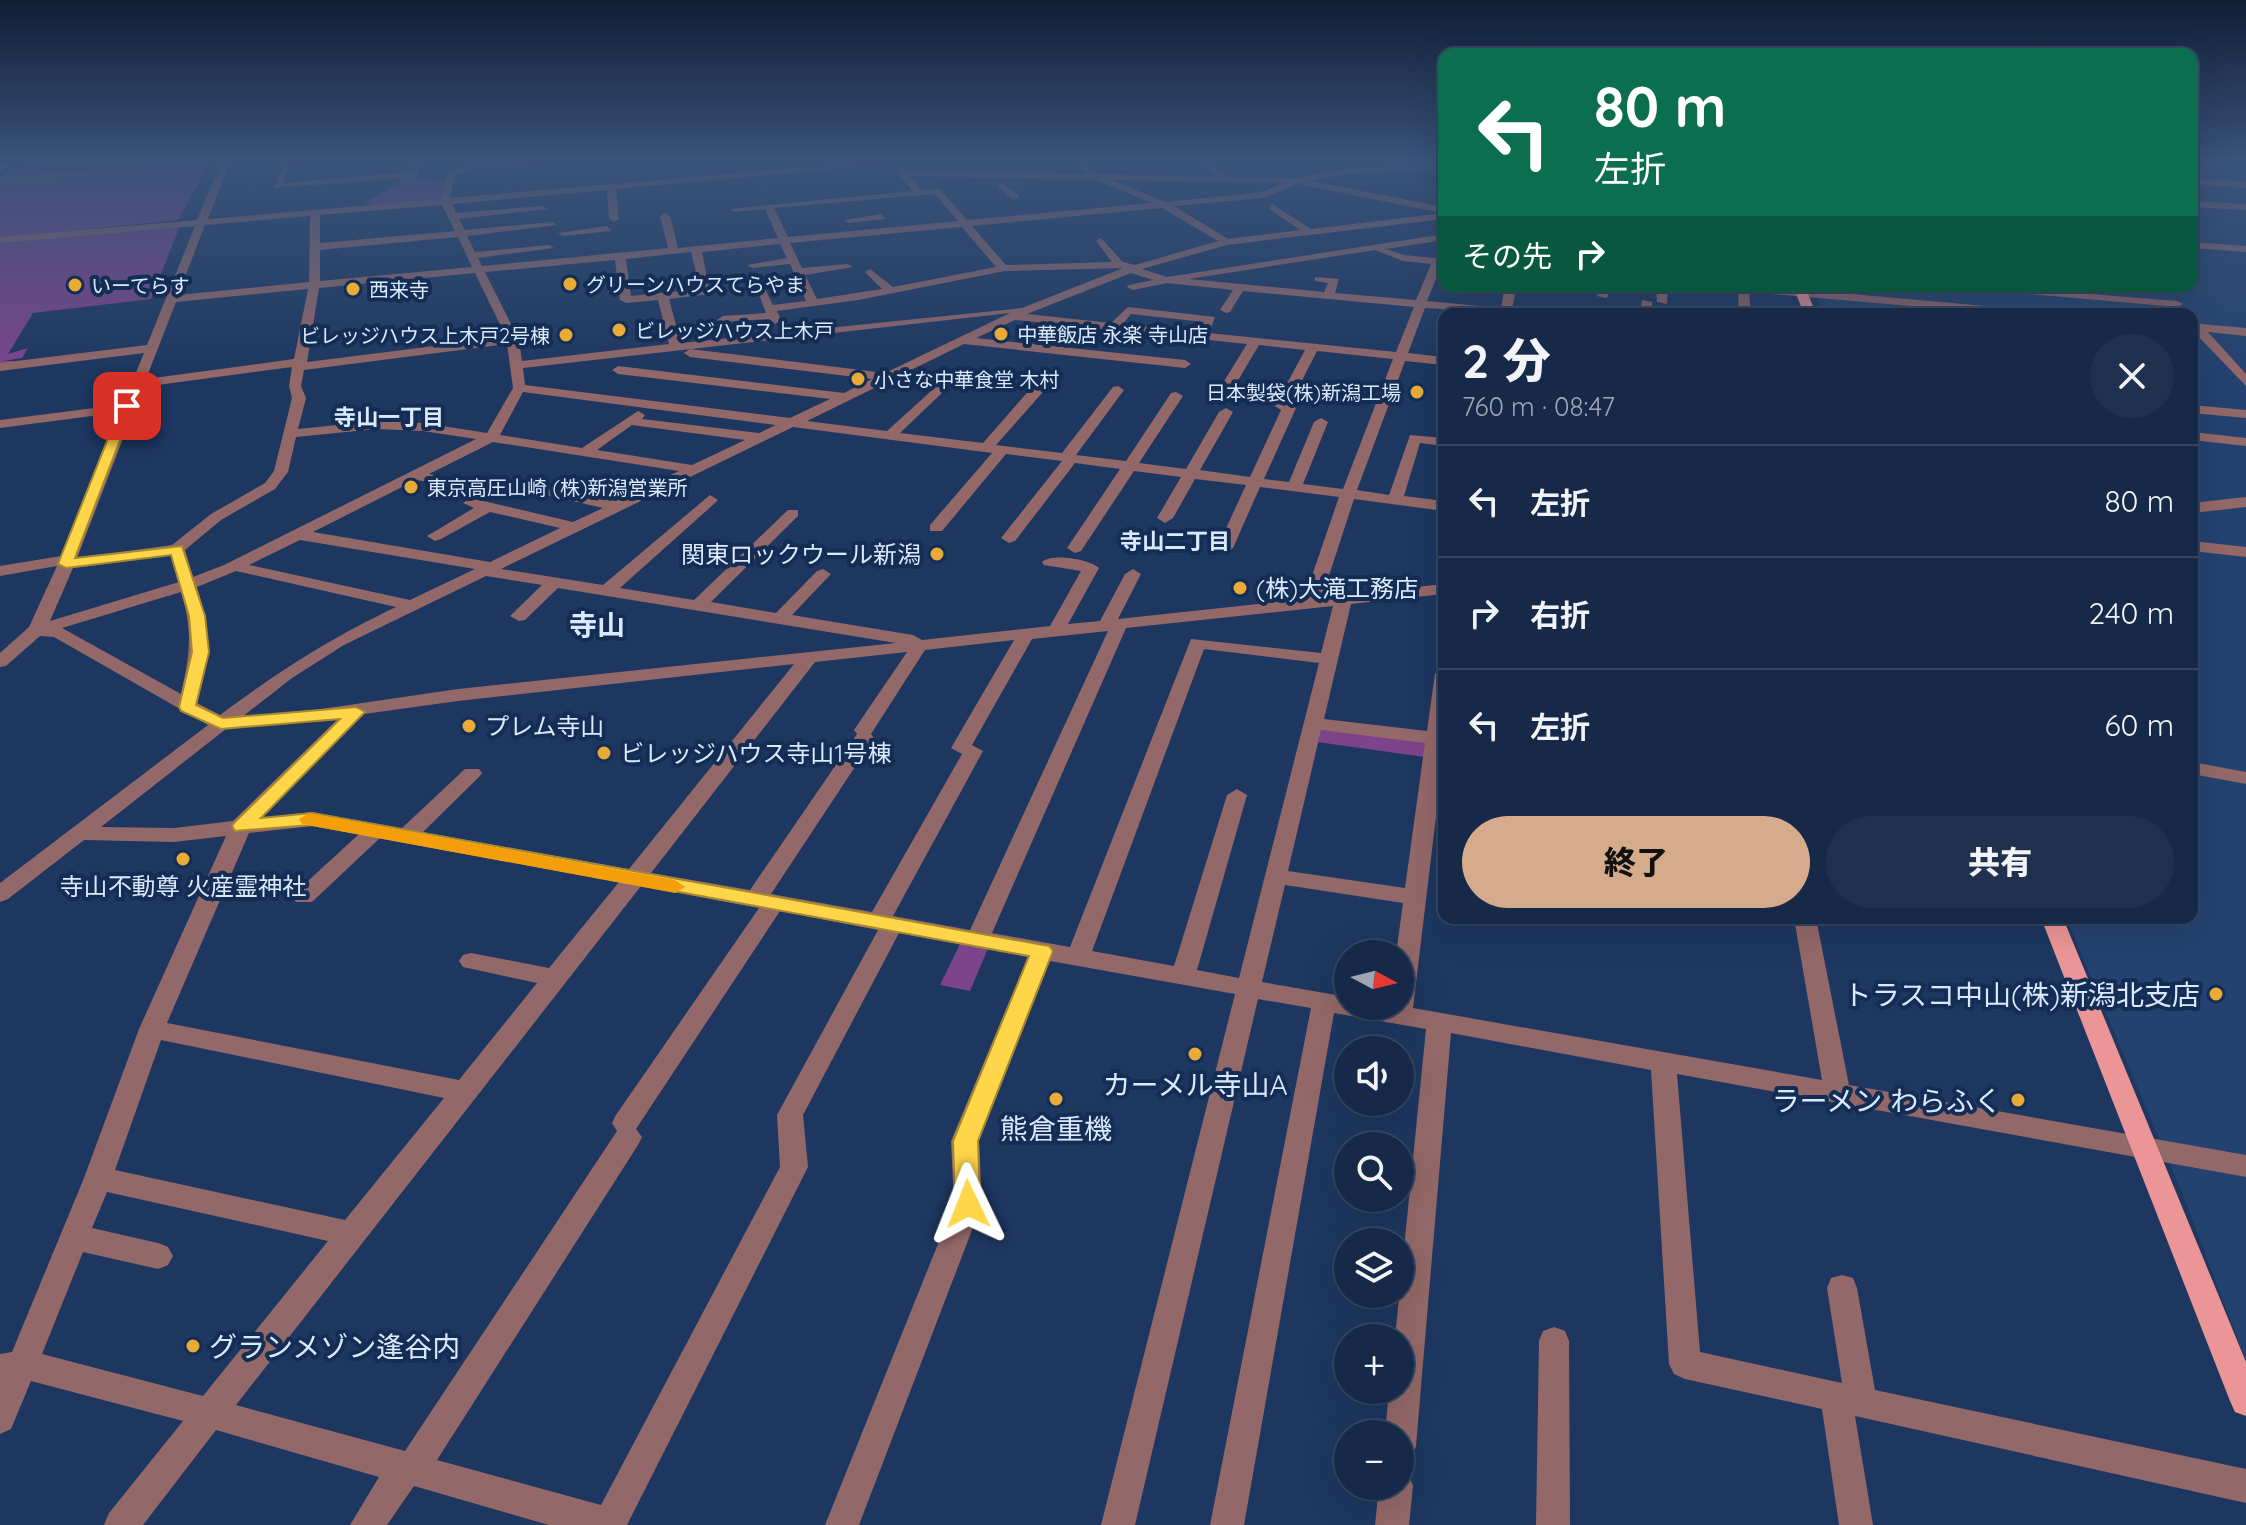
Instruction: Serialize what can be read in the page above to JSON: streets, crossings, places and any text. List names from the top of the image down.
{
  "districts": ["寺山一丁目", "寺山二丁目", "寺山"],
  "places": [
    "グリーンハウスてらやま",
    "いーてらす",
    "西来寺",
    "ビレッジハウス上木戸",
    "中華飯店 永楽 寺山店",
    "ビレッジハウス上木戸2号棟",
    "小さな中華食堂 木村",
    "日本製袋(株)新潟工場",
    "東京高圧山崎 (株)新潟営業所",
    "関東ロックウール新潟",
    "(株)大滝工務店",
    "プレム寺山",
    "ビレッジハウス寺山1号棟",
    "寺山不動尊 火産霊神社",
    "トラスコ中山(株)新潟北支店",
    "カーメル寺山A",
    "熊倉重機",
    "ラーメン わらふく",
    "グランメゾン逢谷内"
  ],
  "north": "right",
  "page": {
    "turn": ["80 m", "左折"],
    "then": "その先",
    "heading": ["2 分", "760 m · 08:47"],
    "list": [
      {
        "name": "左折",
        "value": "80 m"
      },
      {
        "name": "右折",
        "value": "240 m"
      },
      {
        "name": "左折",
        "value": "60 m"
      }
    ],
    "buttons": ["終了", "共有"],
    "map_buttons": ["+", "−"]
  }
}
